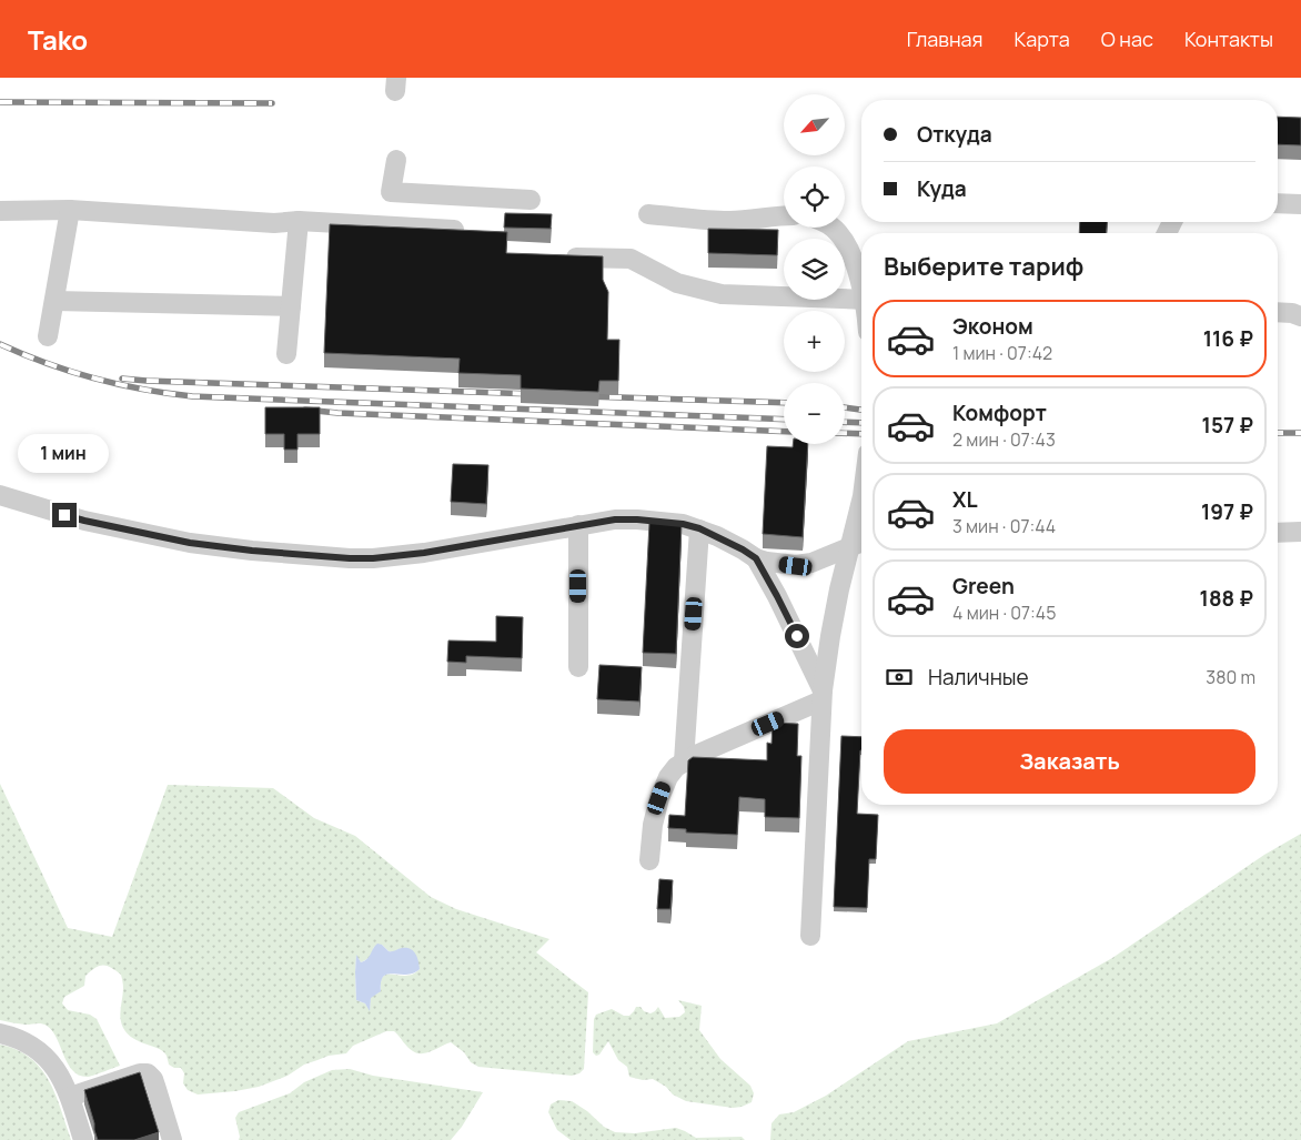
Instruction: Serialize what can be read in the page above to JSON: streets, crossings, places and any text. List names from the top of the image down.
{
  "north": "bottom left",
  "page": {
    "header": "Tako",
    "nav": [
      "Главная",
      "Карта",
      "О нас",
      "Контакты"
    ],
    "map_buttons": ["+", "−"],
    "banner": ["Откуда", "Куда"],
    "heading": "Выберите тариф",
    "list": [
      {
        "name": "Эконом",
        "note": "1 мин · 07:42",
        "value": "116 ₽"
      },
      {
        "name": "Комфорт",
        "note": "2 мин · 07:43",
        "value": "157 ₽"
      },
      {
        "name": "XL",
        "note": "3 мин · 07:44",
        "value": "197 ₽"
      },
      {
        "name": "Green",
        "note": "4 мин · 07:45",
        "value": "188 ₽"
      }
    ],
    "bubble": "1 мин",
    "pay": ["Наличные", "380 m"],
    "buttons": "Заказать"
  }
}
